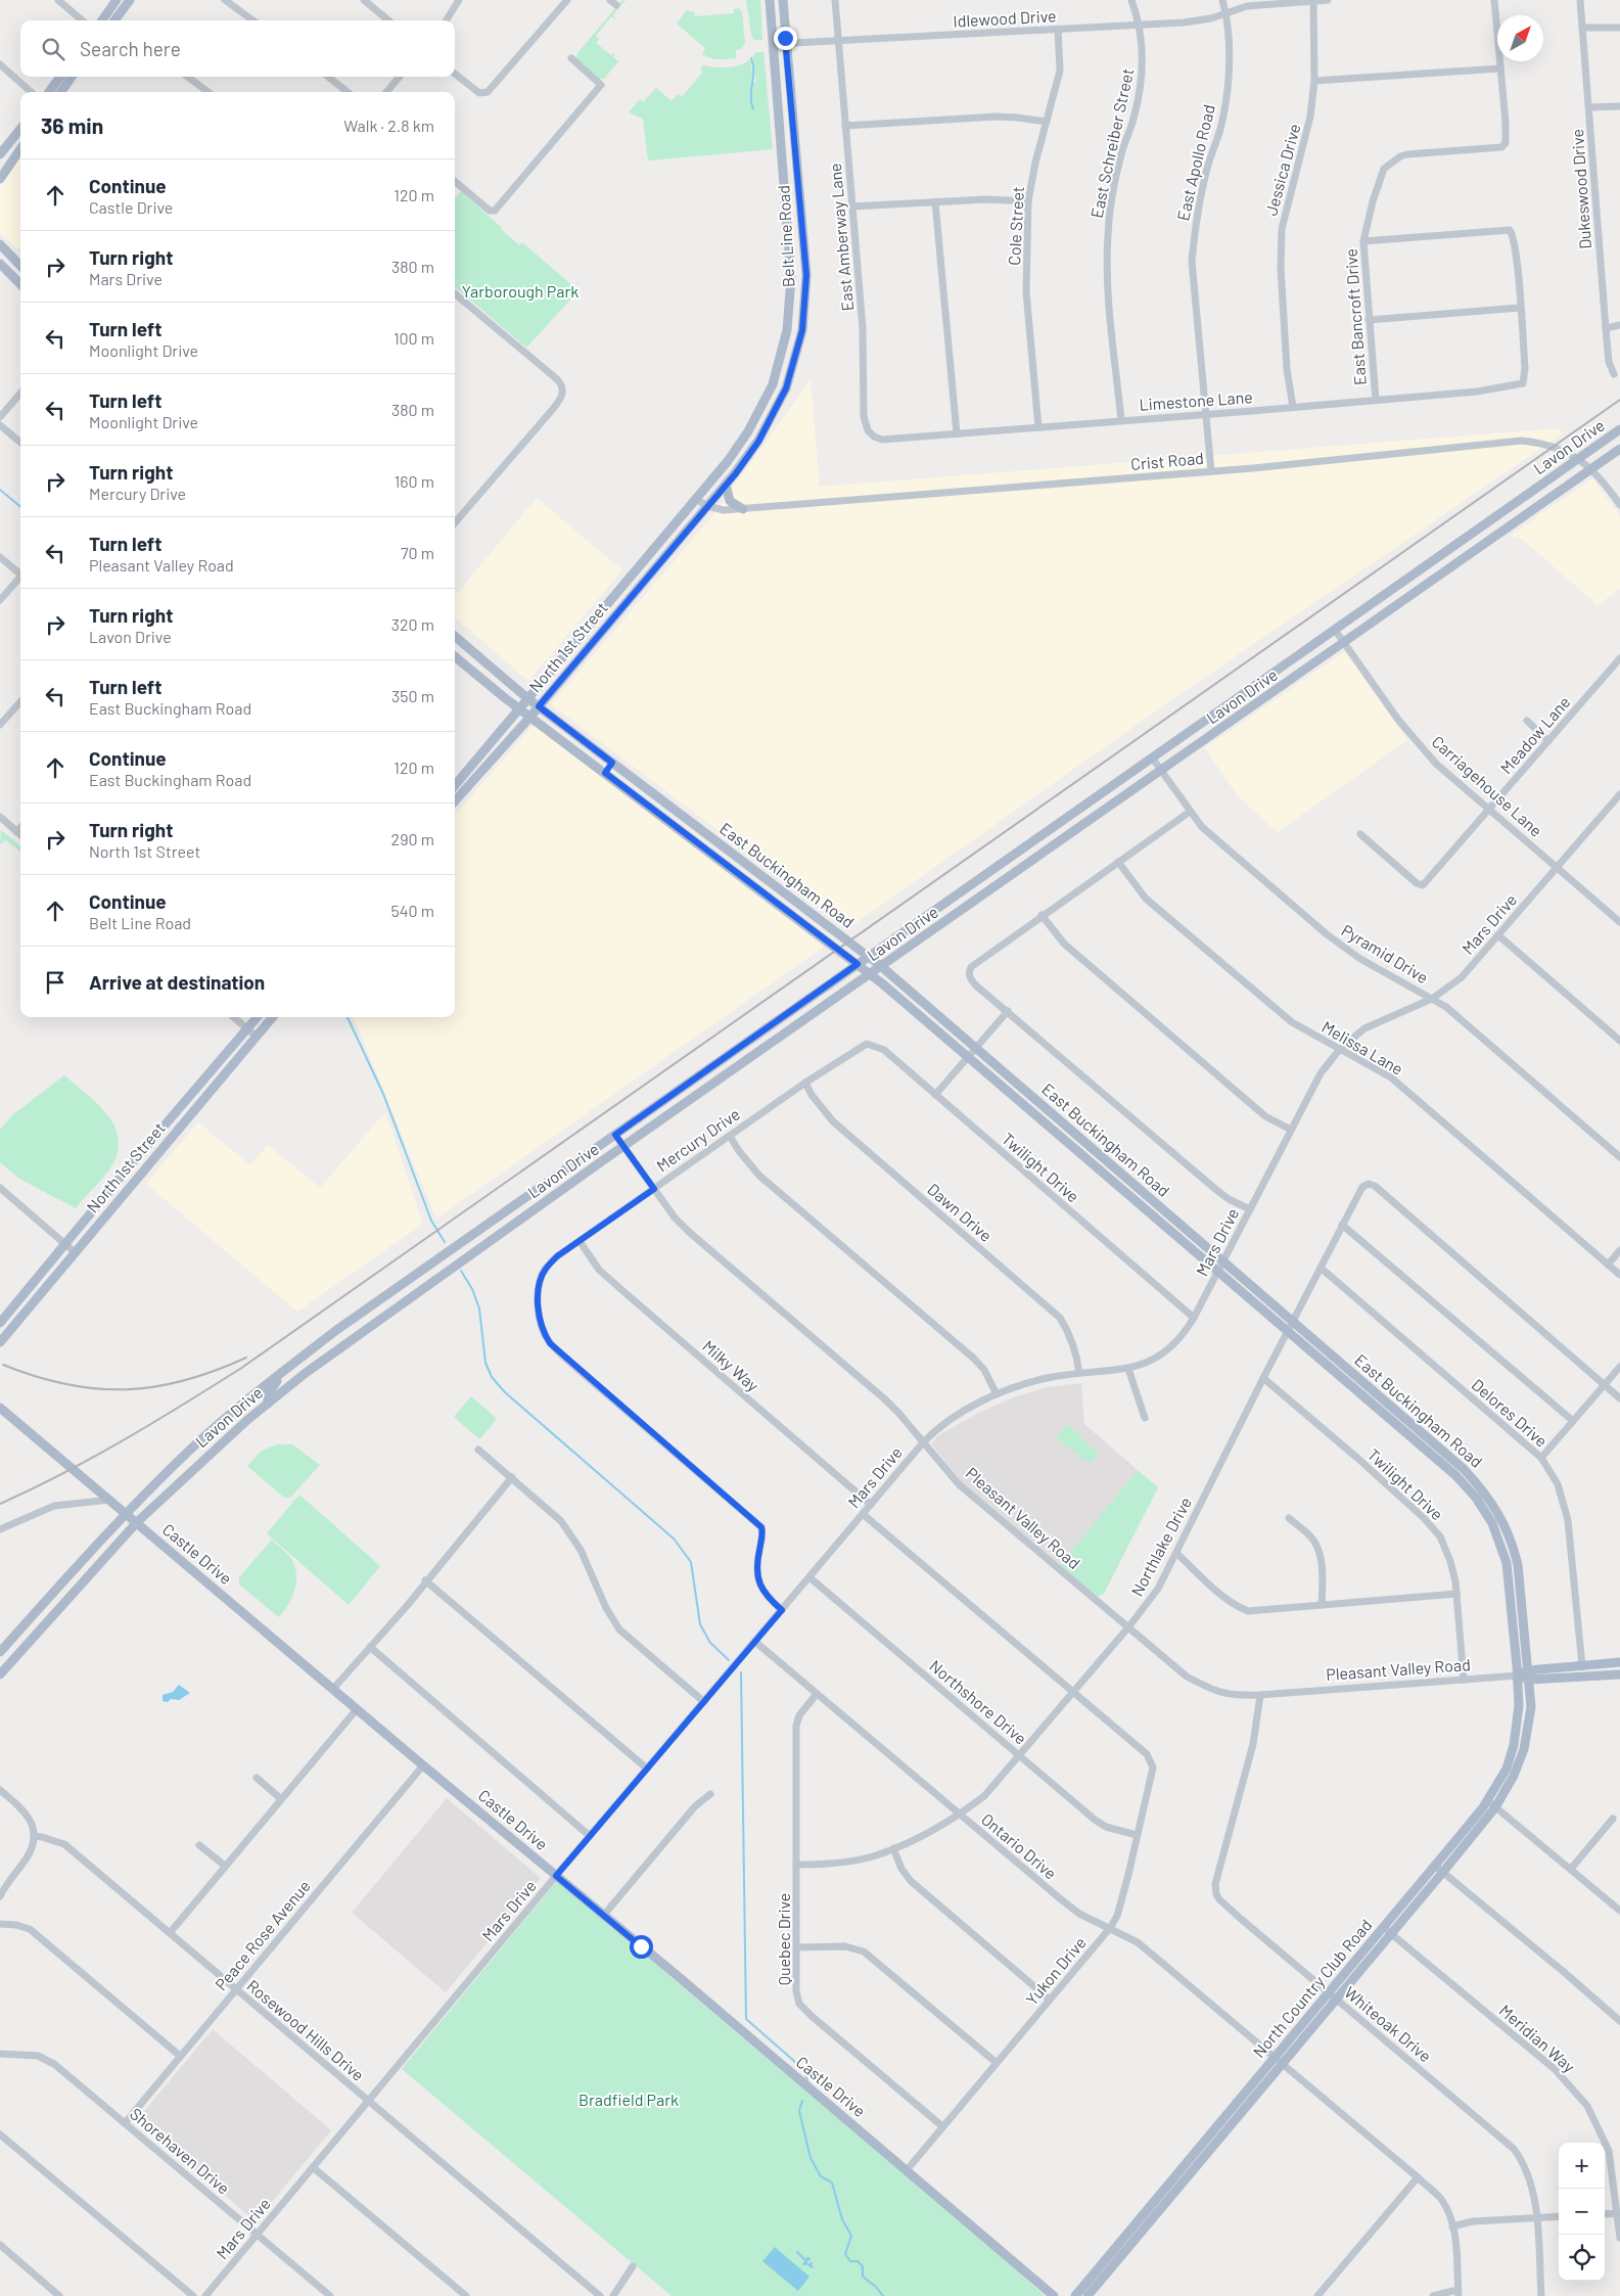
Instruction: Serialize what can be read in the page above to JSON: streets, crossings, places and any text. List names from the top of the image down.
{
  "streets": {
    "main road": [
      "Belt Line Road",
      "Lavon Drive",
      "North 1st Street",
      "East Buckingham Road",
      "Pleasant Valley Road",
      "Castle Drive",
      "North Country Club Road"
    ],
    "street": [
      "Idlewood Drive",
      "East Schreiber Street",
      "East Apollo Road",
      "Jessica Drive",
      "Dukeswood Drive",
      "Cole Street",
      "East Amberway Lane",
      "East Bancroft Drive",
      "Limestone Lane",
      "Crist Road",
      "Meadow Lane",
      "Carriagehouse Lane",
      "Mars Drive",
      "Pyramid Drive",
      "Melissa Lane",
      "Mercury Drive",
      "Twilight Drive",
      "Dawn Drive",
      "Milky Way",
      "Delores Drive",
      "Northlake Drive",
      "Northshore Drive",
      "Ontario Drive",
      "Peace Rose Avenue",
      "Quebec Drive",
      "Yukon Drive",
      "Whiteoak Drive",
      "Rosewood Hills Drive",
      "Meridian Way",
      "Shorehaven Drive"
    ]
  },
  "crossings": [
    ["Idlewood Drive", "East Schreiber Street"],
    ["Idlewood Drive", "East Apollo Road"],
    ["Idlewood Drive", "Jessica Drive"],
    ["Idlewood Drive", "Cole Street"],
    ["Idlewood Drive", "Belt Line Road"],
    ["Idlewood Drive", "East Amberway Lane"],
    ["East Schreiber Street", "Limestone Lane"],
    ["East Apollo Road", "Limestone Lane"],
    ["East Apollo Road", "Crist Road"],
    ["Jessica Drive", "Limestone Lane"],
    ["Cole Street", "Limestone Lane"],
    ["Belt Line Road", "Crist Road"],
    ["Belt Line Road", "North 1st Street"],
    ["East Amberway Lane", "Limestone Lane"],
    ["East Bancroft Drive", "Limestone Lane"],
    ["Lavon Drive", "Crist Road"],
    ["Lavon Drive", "Carriagehouse Lane"],
    ["Lavon Drive", "East Buckingham Road"],
    ["Lavon Drive", "Pyramid Drive"],
    ["Lavon Drive", "Pleasant Valley Road"],
    ["Lavon Drive", "Castle Drive"],
    ["Crist Road", "North 1st Street"],
    ["North 1st Street", "East Buckingham Road"],
    ["Meadow Lane", "Carriagehouse Lane"],
    ["Carriagehouse Lane", "Mars Drive"],
    ["East Buckingham Road", "Mars Drive"],
    ["East Buckingham Road", "Pleasant Valley Road"],
    ["East Buckingham Road", "Northlake Drive"],
    ["East Buckingham Road", "North Country Club Road"],
    ["Mars Drive", "Pyramid Drive"],
    ["Mars Drive", "Melissa Lane"],
    ["Mars Drive", "Mercury Drive"],
    ["Mars Drive", "Twilight Drive"],
    ["Mars Drive", "Dawn Drive"],
    ["Mars Drive", "Milky Way"],
    ["Mars Drive", "Pleasant Valley Road"],
    ["Mars Drive", "Castle Drive"],
    ["Mars Drive", "Northshore Drive"],
    ["Mars Drive", "Ontario Drive"],
    ["Mars Drive", "Rosewood Hills Drive"],
    ["Mars Drive", "Shorehaven Drive"],
    ["Mercury Drive", "Twilight Drive"],
    ["Mercury Drive", "Dawn Drive"],
    ["Mercury Drive", "Milky Way"],
    ["Mercury Drive", "Pleasant Valley Road"],
    ["Twilight Drive", "Pleasant Valley Road"],
    ["Twilight Drive", "Northlake Drive"],
    ["Delores Drive", "Pleasant Valley Road"],
    ["Delores Drive", "Northlake Drive"],
    ["Pleasant Valley Road", "Northlake Drive"],
    ["Pleasant Valley Road", "North Country Club Road"],
    ["Pleasant Valley Road", "Whiteoak Drive"],
    ["Northlake Drive", "Northshore Drive"],
    ["Northlake Drive", "Ontario Drive"],
    ["Northlake Drive", "Quebec Drive"],
    ["Northlake Drive", "Yukon Drive"],
    ["Castle Drive", "Peace Rose Avenue"],
    ["Castle Drive", "Yukon Drive"],
    ["Northshore Drive", "Yukon Drive"],
    ["Ontario Drive", "Quebec Drive"],
    ["Ontario Drive", "Yukon Drive"],
    ["Ontario Drive", "North Country Club Road"],
    ["Peace Rose Avenue", "Rosewood Hills Drive"],
    ["Peace Rose Avenue", "Shorehaven Drive"],
    ["Quebec Drive", "Yukon Drive"],
    ["North Country Club Road", "Whiteoak Drive"],
    ["North Country Club Road", "Meridian Way"]
  ],
  "parks": ["Yarborough Park", "Bradfield Park"],
  "north": "top right",
  "page": {
    "search": "Search here",
    "heading": ["36 min", "Walk · 2.8 km"],
    "list": [
      ["Continue", "Castle Drive", "120 m"],
      ["Turn right", "Mars Drive", "380 m"],
      ["Turn left", "Moonlight Drive", "100 m"],
      ["Turn left", "Moonlight Drive", "380 m"],
      ["Turn right", "Mercury Drive", "160 m"],
      ["Turn left", "Pleasant Valley Road", "70 m"],
      ["Turn right", "Lavon Drive", "320 m"],
      ["Turn left", "East Buckingham Road", "350 m"],
      ["Continue", "East Buckingham Road", "120 m"],
      ["Turn right", "North 1st Street", "290 m"],
      ["Continue", "Belt Line Road", "540 m"],
      "Arrive at destination"
    ],
    "map_buttons": ["+", "−"]
  }
}
